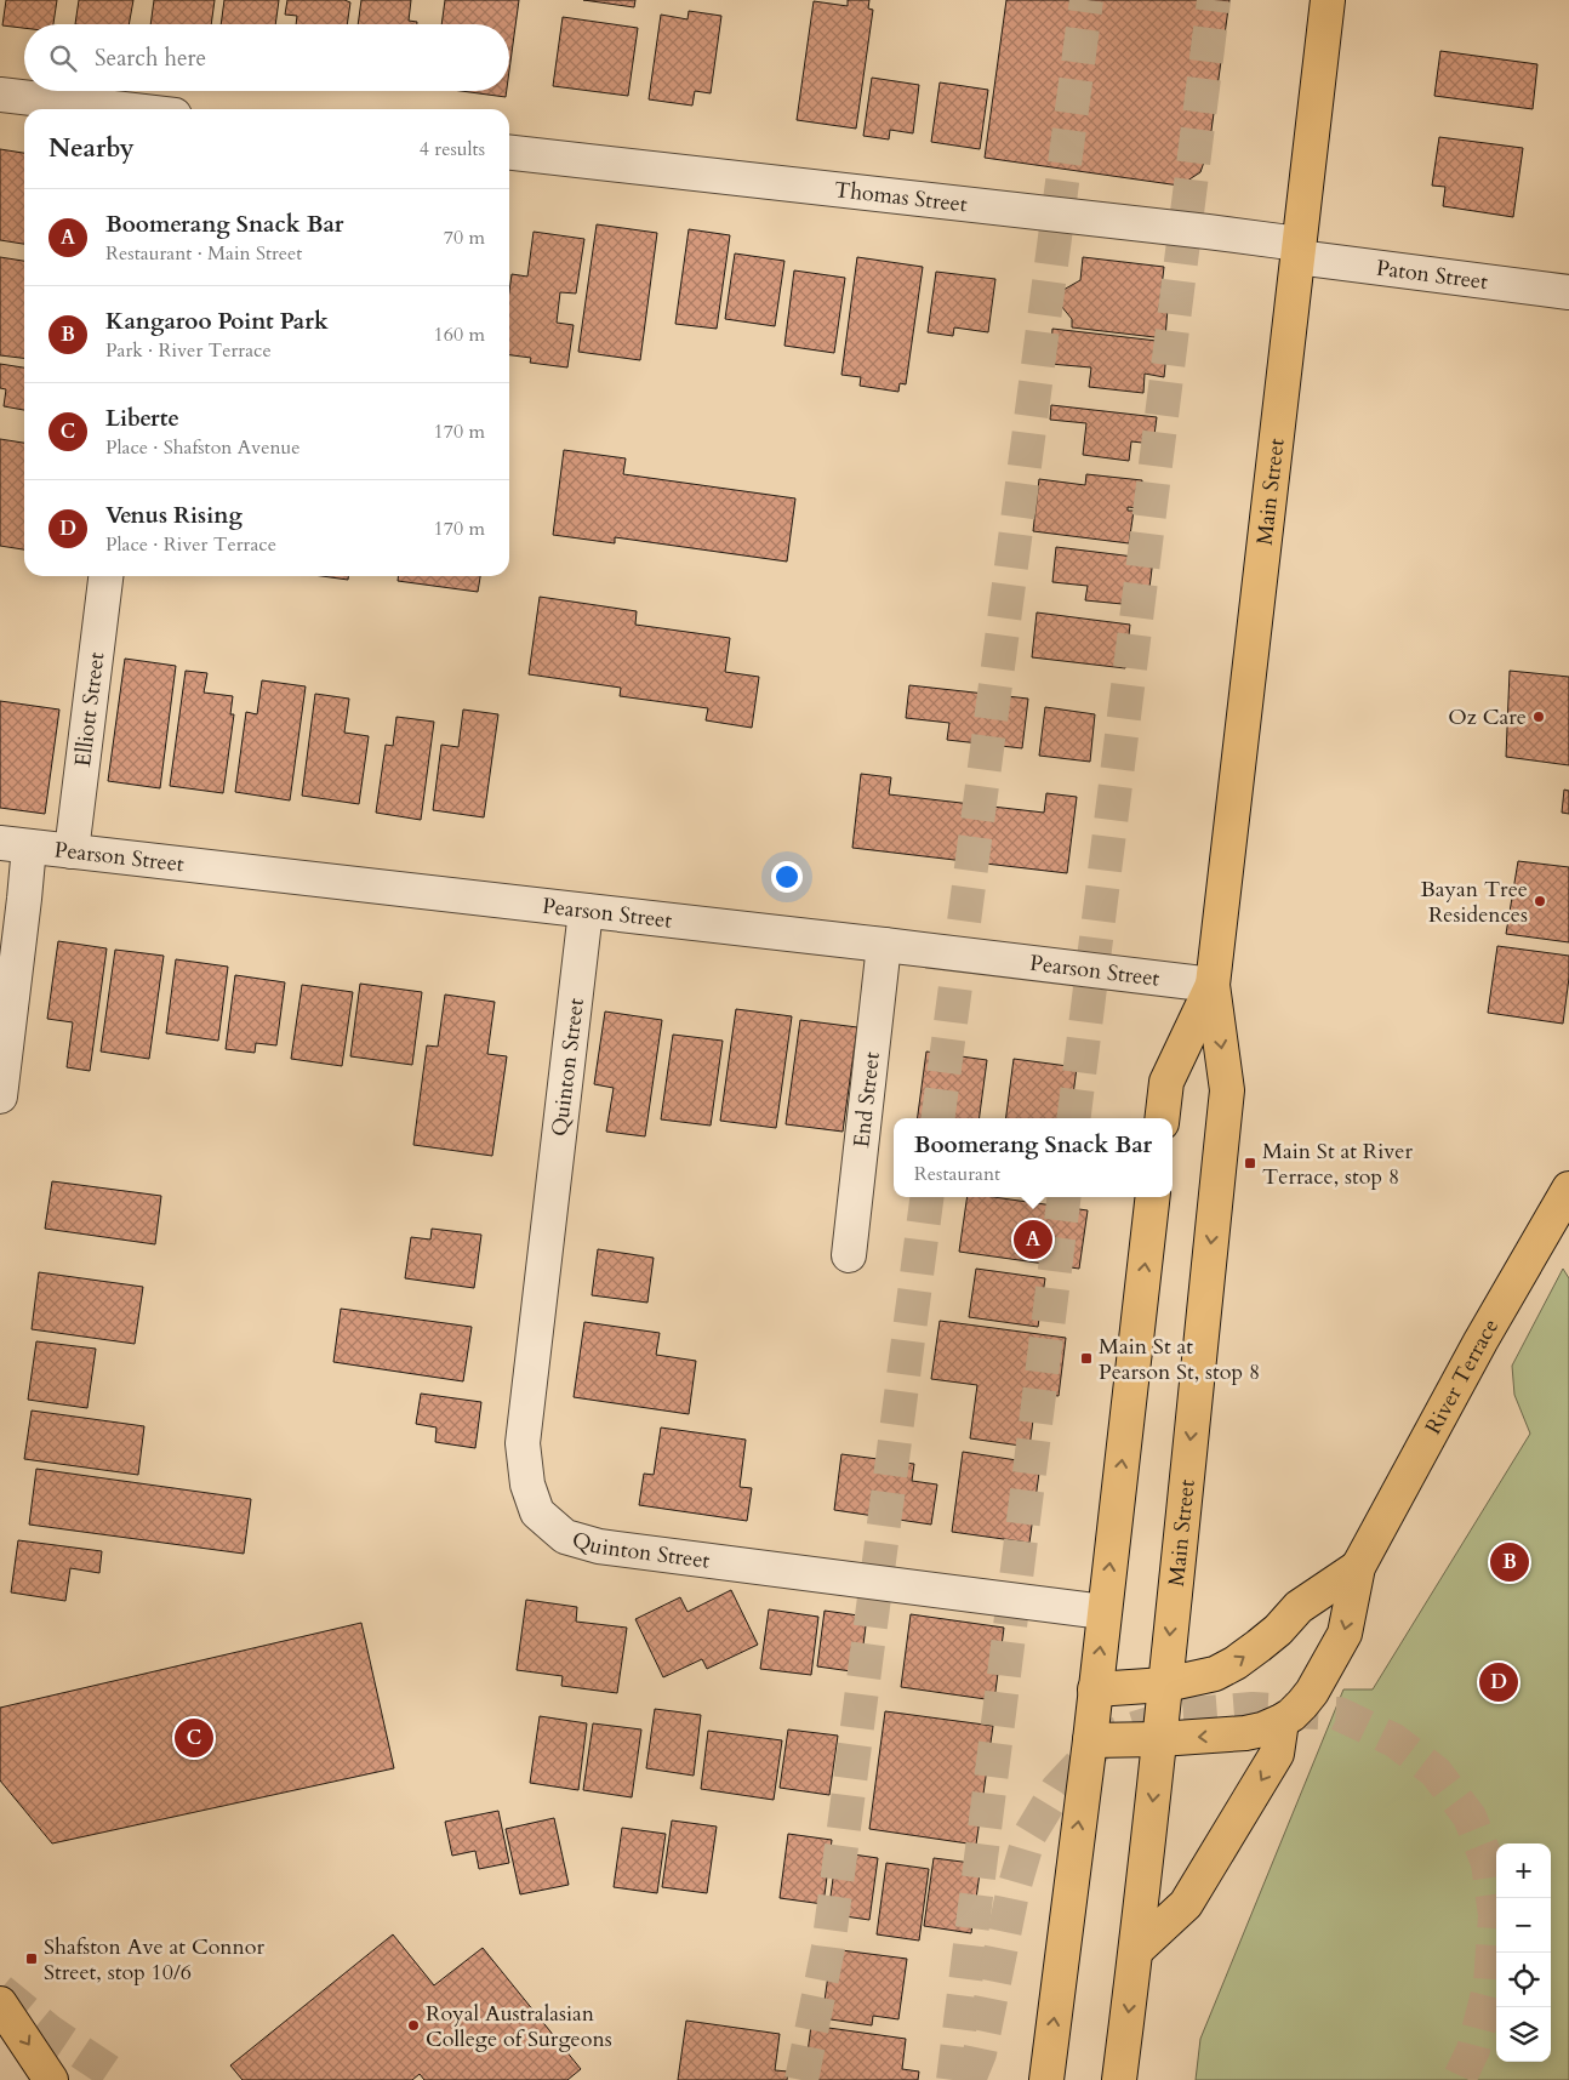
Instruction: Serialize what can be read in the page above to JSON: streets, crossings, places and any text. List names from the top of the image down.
{
  "streets": {
    "main road": ["Main Street", "River Terrace"],
    "street": [
      "Thomas Street",
      "Paton Street",
      "Elliott Street",
      "Pearson Street",
      "Quinton Street",
      "End Street"
    ]
  },
  "crossings": [
    ["Thomas Street", "Paton Street"],
    ["Thomas Street", "Main Street"],
    ["Paton Street", "Main Street"],
    ["Main Street", "Pearson Street"],
    ["Main Street", "River Terrace"],
    ["Elliott Street", "Pearson Street"],
    ["Pearson Street", "Quinton Street"],
    ["Pearson Street", "End Street"]
  ],
  "places": {
    "other": ["Oz Care", "Bayan Tree Residences", "Royal Australasian College of Surgeons"],
    "transit": ["Main St at River Terrace, stop 8", "Main St at Pearson St, stop 8", "Shafston Ave at Connor Street, stop 10/6"]
  },
  "page": {
    "search": "Search here",
    "heading": ["Nearby", "4 results"],
    "list": [
      {
        "mark": "A",
        "name": "Boomerang Snack Bar",
        "note": "Restaurant · Main Street",
        "value": "70 m"
      },
      {
        "mark": "B",
        "name": "Kangaroo Point Park",
        "note": "Park · River Terrace",
        "value": "160 m"
      },
      {
        "mark": "C",
        "name": "Liberte",
        "note": "Place · Shafston Avenue",
        "value": "170 m"
      },
      {
        "mark": "D",
        "name": "Venus Rising",
        "note": "Place · River Terrace",
        "value": "170 m"
      }
    ],
    "popup": ["Boomerang Snack Bar", "Restaurant"],
    "pins": [
      "A",
      "B",
      "D",
      "C"
    ],
    "map_buttons": ["+", "−"]
  }
}
